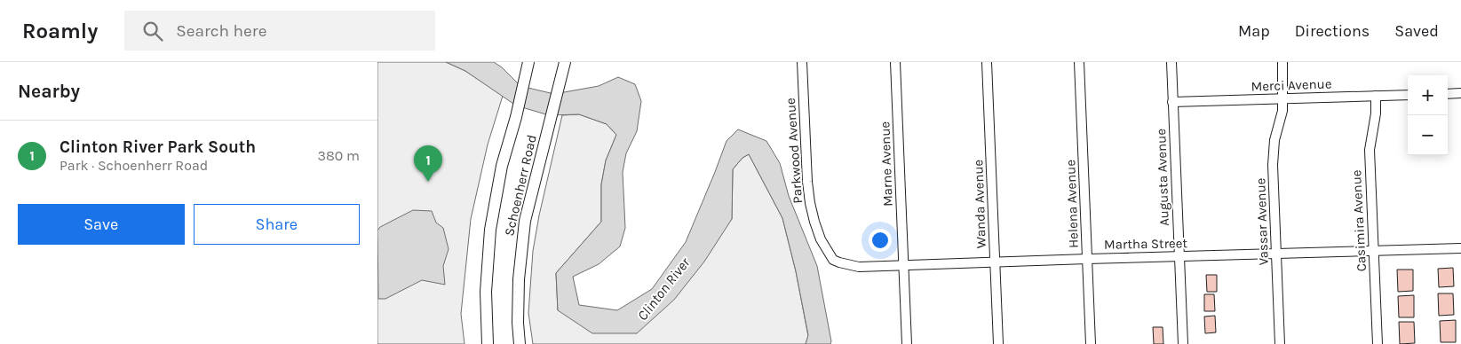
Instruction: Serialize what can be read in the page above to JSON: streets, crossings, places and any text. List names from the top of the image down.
{
  "streets": {
    "main road": ["Schoenherr Road"],
    "street": [
      "Merci Avenue",
      "Parkwood Avenue",
      "Marne Avenue",
      "Augusta Avenue",
      "Wanda Avenue",
      "Helena Avenue",
      "Casimira Avenue",
      "Vassar Avenue",
      "Martha Street"
    ]
  },
  "crossings": [
    ["Merci Avenue", "Augusta Avenue"],
    ["Merci Avenue", "Casimira Avenue"],
    ["Merci Avenue", "Vassar Avenue"],
    ["Parkwood Avenue", "Martha Street"],
    ["Marne Avenue", "Martha Street"],
    ["Augusta Avenue", "Martha Street"],
    ["Wanda Avenue", "Martha Street"],
    ["Helena Avenue", "Martha Street"],
    ["Casimira Avenue", "Martha Street"],
    ["Vassar Avenue", "Martha Street"]
  ],
  "water": ["Clinton River"],
  "page": {
    "header": "Roamly",
    "search": "Search here",
    "nav": ["Map", "Directions", "Saved"],
    "heading": "Nearby",
    "map_buttons": ["+", "−"],
    "list": [
      {
        "mark": "1",
        "name": "Clinton River Park South",
        "note": "Park · Schoenherr Road",
        "value": "380 m"
      }
    ],
    "pins": "1",
    "buttons": ["Save", "Share"]
  }
}
